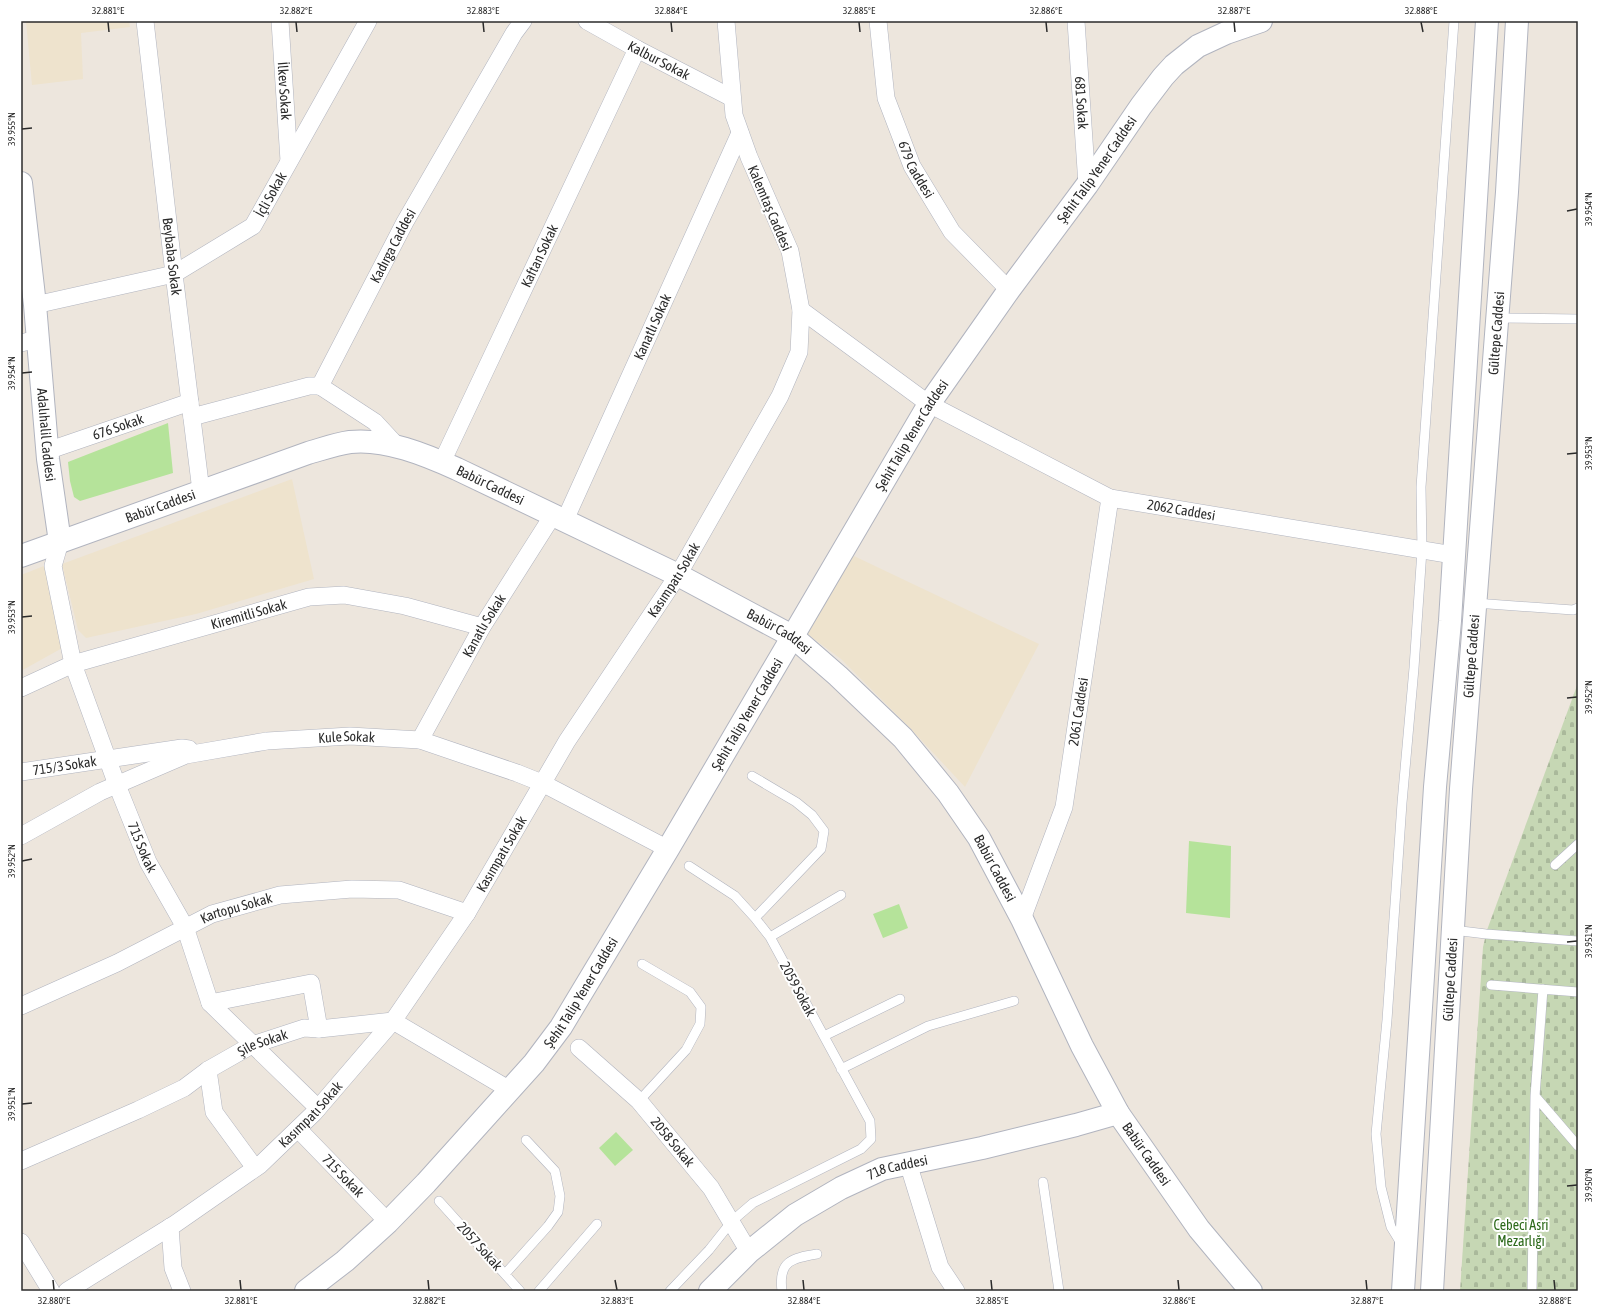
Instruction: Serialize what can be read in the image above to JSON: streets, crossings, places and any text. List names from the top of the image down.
{
  "streets": {
    "main road": [
      "Şehit Talip Yener Caddesi",
      "Gültepe Caddesi",
      "Adalıhalil Caddesi",
      "Babür Caddesi",
      "718 Caddesi"
    ],
    "street": [
      "Kalbur Sokak",
      "İlkev Sokak",
      "681 Sokak",
      "679 Caddesi",
      "İçli Sokak",
      "Kalemtaş Caddesi",
      "Kadırga Caddesi",
      "Beybaba Sokak",
      "Kaftan Sokak",
      "Kanatlı Sokak",
      "676 Sokak",
      "2062 Caddesi",
      "Kasımpatı Sokak",
      "Kiremitli Sokak",
      "2061 Caddesi",
      "Kule Sokak",
      "715/3 Sokak",
      "715 Sokak",
      "Kartopu Sokak",
      "Şile Sokak",
      "2058 Sokak"
    ],
    "lane": ["2059 Sokak", "2057 Sokak"]
  },
  "crossings": [
    ["Kalbur Sokak", "Kalemtaş Caddesi"],
    ["Kalbur Sokak", "Kaftan Sokak"],
    ["İlkev Sokak", "İçli Sokak"],
    ["681 Sokak", "Şehit Talip Yener Caddesi"],
    ["679 Caddesi", "Şehit Talip Yener Caddesi"],
    ["Şehit Talip Yener Caddesi", "Babür Caddesi"],
    ["Şehit Talip Yener Caddesi", "2062 Caddesi"],
    ["Şehit Talip Yener Caddesi", "Kule Sokak"],
    ["Şehit Talip Yener Caddesi", "715 Sokak"],
    ["İçli Sokak", "Beybaba Sokak"],
    ["İçli Sokak", "Adalıhalil Caddesi"],
    ["Kalemtaş Caddesi", "Kanatlı Sokak"],
    ["Kalemtaş Caddesi", "Kasımpatı Sokak"],
    ["Kadırga Caddesi", "676 Sokak"],
    ["Beybaba Sokak", "676 Sokak"],
    ["Beybaba Sokak", "Babür Caddesi"],
    ["Kaftan Sokak", "Babür Caddesi"],
    ["Kanatlı Sokak", "Babür Caddesi"],
    ["Kanatlı Sokak", "Kiremitli Sokak"],
    ["Kanatlı Sokak", "Kule Sokak"],
    ["Gültepe Caddesi", "2062 Caddesi"],
    ["676 Sokak", "Adalıhalil Caddesi"],
    ["Adalıhalil Caddesi", "Babür Caddesi"],
    ["Adalıhalil Caddesi", "715 Sokak"],
    ["Babür Caddesi", "Kasımpatı Sokak"],
    ["Babür Caddesi", "2061 Caddesi"],
    ["Babür Caddesi", "715 Sokak"],
    ["Babür Caddesi", "718 Caddesi"],
    ["2062 Caddesi", "2061 Caddesi"],
    ["Kasımpatı Sokak", "Kule Sokak"],
    ["Kasımpatı Sokak", "715 Sokak"],
    ["Kasımpatı Sokak", "Kartopu Sokak"],
    ["Kasımpatı Sokak", "Şile Sokak"],
    ["Kiremitli Sokak", "715 Sokak"],
    ["Kule Sokak", "715/3 Sokak"],
    ["Kule Sokak", "715 Sokak"],
    ["715/3 Sokak", "715 Sokak"],
    ["715 Sokak", "Kartopu Sokak"],
    ["715 Sokak", "Şile Sokak"],
    ["2059 Sokak", "2058 Sokak"],
    ["2058 Sokak", "718 Caddesi"]
  ],
  "parks": ["Cebeci Asri Mezarlığı"],
  "coordinates": [
    "32.881°E",
    "32.882°E",
    "32.883°E",
    "32.884°E",
    "32.885°E",
    "32.886°E",
    "32.887°E",
    "32.888°E",
    "39.955°N",
    "39.954°N",
    "39.953°N",
    "39.952°N",
    "39.951°N",
    "39.950°N",
    "32.880°E"
  ]
}
